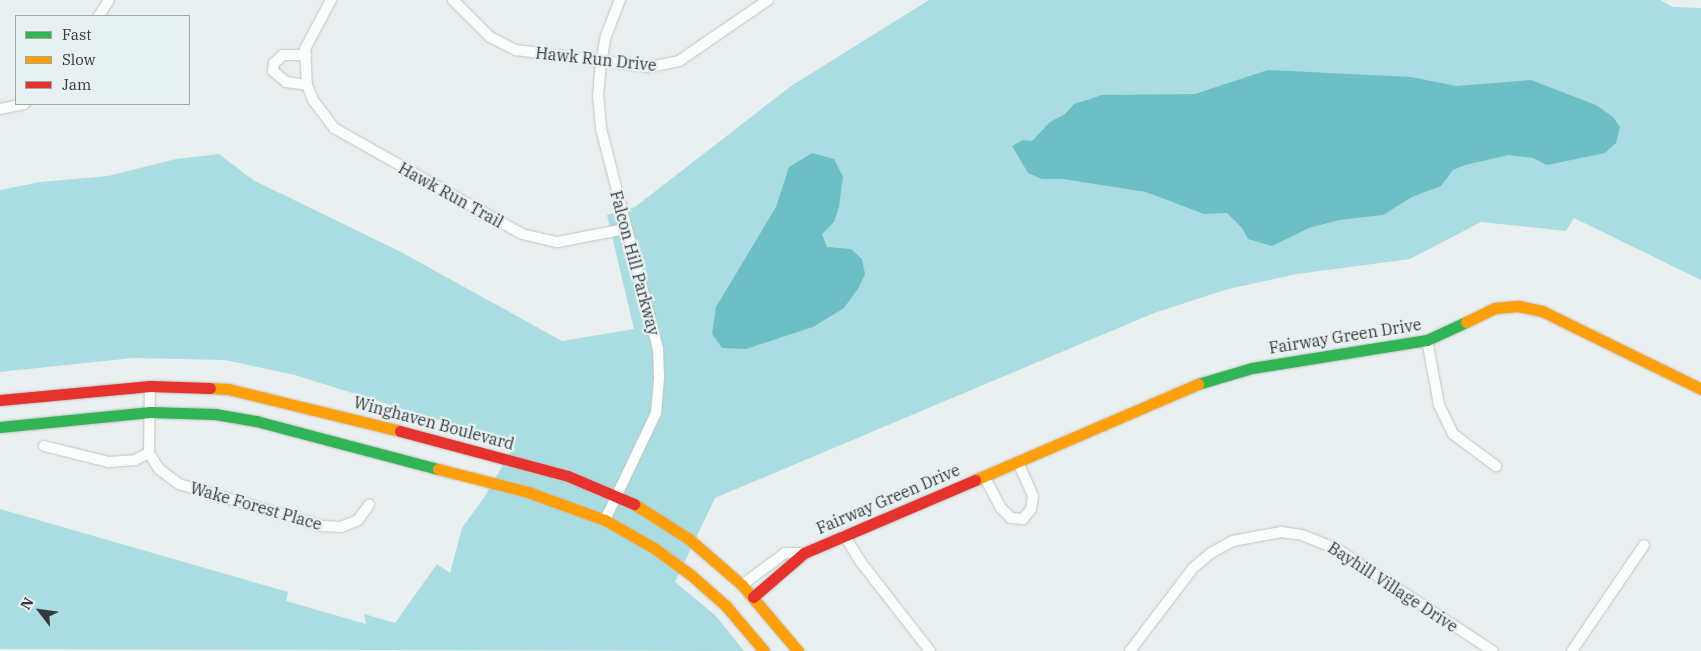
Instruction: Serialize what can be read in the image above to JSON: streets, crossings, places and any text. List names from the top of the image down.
{
  "streets": {
    "main road": ["Fairway Green Drive", "Winghaven Boulevard"],
    "street": [
      "Hawk Run Drive",
      "Hawk Run Trail",
      "Falcon Hill Parkway",
      "Wake Forest Place",
      "Bayhill Village Drive"
    ]
  },
  "crossings": [
    ["Hawk Run Drive", "Falcon Hill Parkway"],
    ["Hawk Run Trail", "Falcon Hill Parkway"],
    ["Falcon Hill Parkway", "Winghaven Boulevard"],
    ["Fairway Green Drive", "Winghaven Boulevard"]
  ],
  "legend": ["Fast", "Slow", "Jam"],
  "north": "top left"
}
